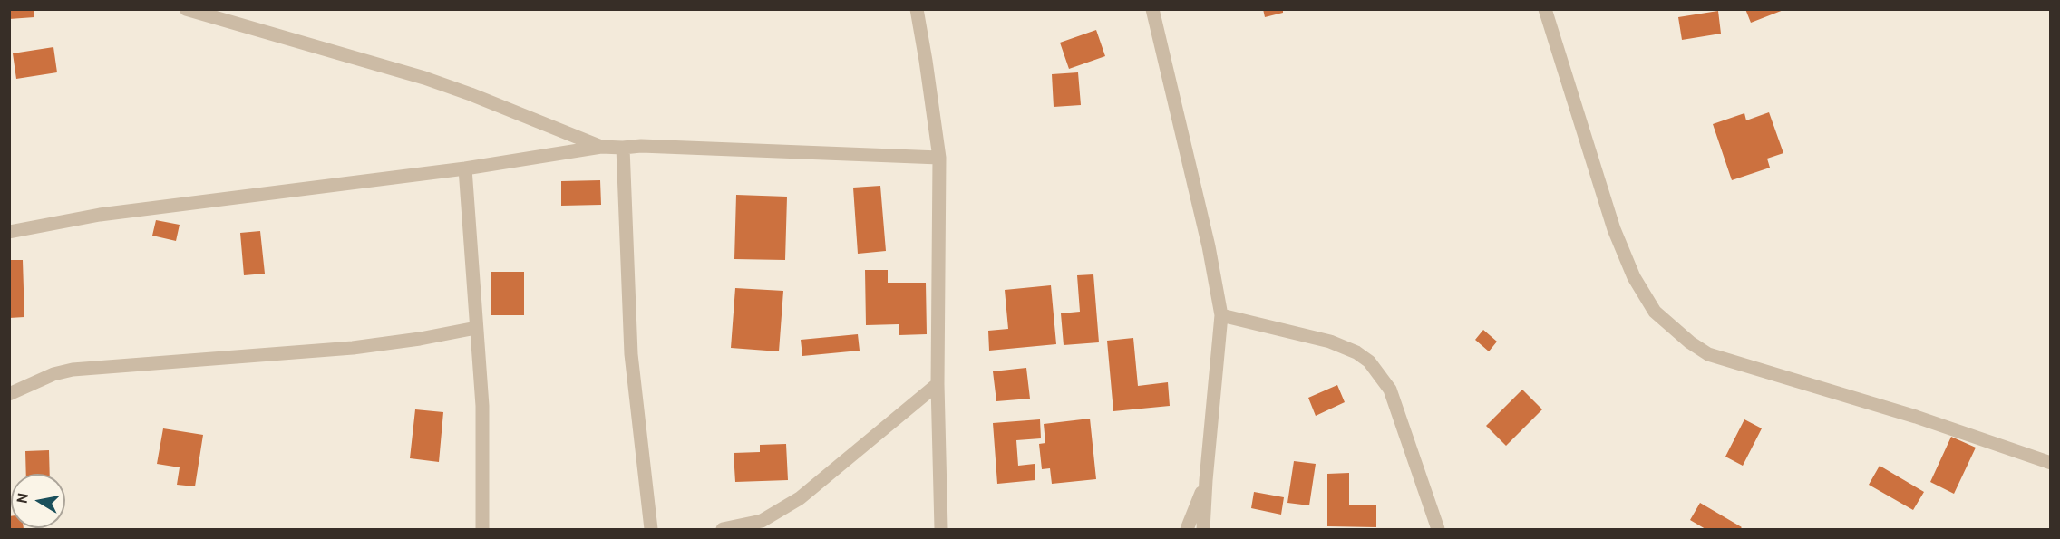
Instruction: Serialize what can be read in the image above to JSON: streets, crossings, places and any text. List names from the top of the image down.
{
  "north": "left"
}
